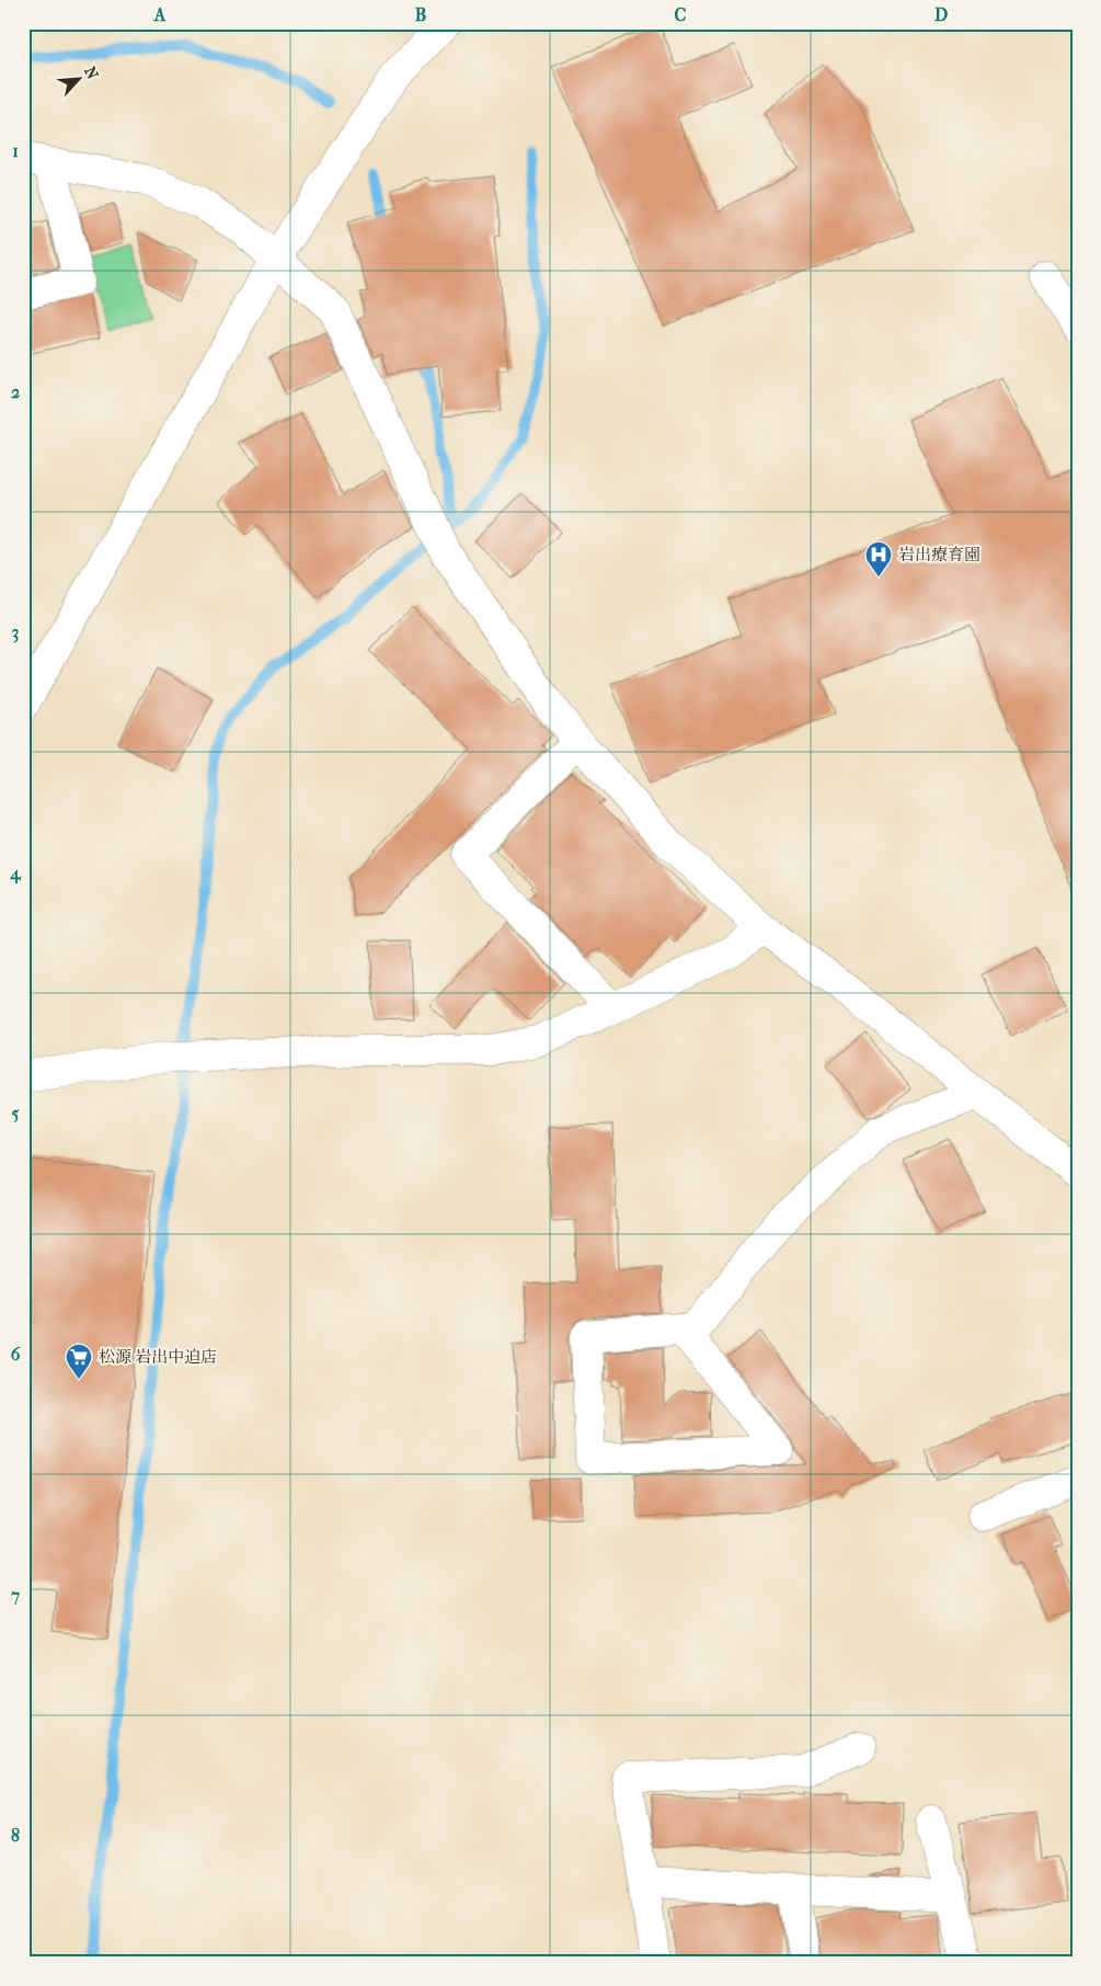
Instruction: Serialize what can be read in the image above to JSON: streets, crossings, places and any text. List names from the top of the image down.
{
  "places": {
    "hospital": ["岩出療育園"],
    "supermarket": ["松源 岩出中迫店"]
  },
  "north": "top right",
  "grid": {
    "columns": [
      "A",
      "B",
      "C",
      "D"
    ],
    "rows": [
      "1",
      "2",
      "3",
      "4",
      "5",
      "6",
      "7",
      "8"
    ]
  }
}
